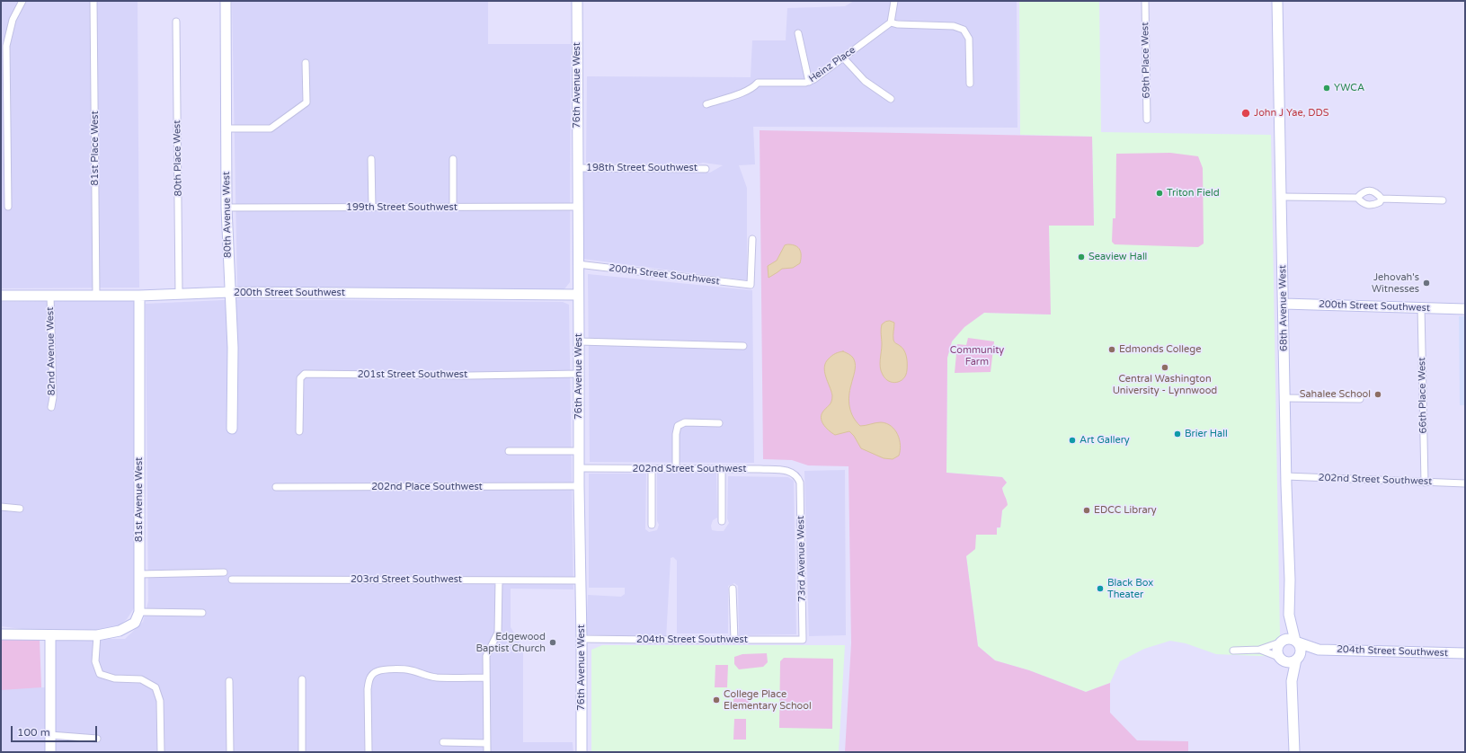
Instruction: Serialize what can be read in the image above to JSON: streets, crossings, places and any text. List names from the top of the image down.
{
  "streets": {
    "street": [
      "69th Place West",
      "Heinz Place",
      "76th Avenue West",
      "81st Place West",
      "80th Place West",
      "198th Street Southwest",
      "199th Street Southwest",
      "80th Avenue West",
      "200th Street Southwest",
      "68th Avenue West",
      "82nd Avenue West",
      "201st Street Southwest",
      "66th Place West",
      "202nd Street Southwest",
      "202nd Place Southwest",
      "81st Avenue West",
      "73rd Avenue West",
      "203rd Street Southwest",
      "204th Street Southwest"
    ]
  },
  "crossings": [
    ["76th Avenue West", "198th Street Southwest"],
    ["76th Avenue West", "199th Street Southwest"],
    ["76th Avenue West", "200th Street Southwest"],
    ["76th Avenue West", "201st Street Southwest"],
    ["76th Avenue West", "202nd Street Southwest"],
    ["76th Avenue West", "202nd Place Southwest"],
    ["76th Avenue West", "203rd Street Southwest"],
    ["76th Avenue West", "204th Street Southwest"],
    ["81st Place West", "200th Street Southwest"],
    ["80th Place West", "200th Street Southwest"],
    ["199th Street Southwest", "80th Avenue West"],
    ["80th Avenue West", "200th Street Southwest"],
    ["200th Street Southwest", "68th Avenue West"],
    ["200th Street Southwest", "82nd Avenue West"],
    ["200th Street Southwest", "66th Place West"],
    ["200th Street Southwest", "81st Avenue West"],
    ["68th Avenue West", "202nd Street Southwest"],
    ["68th Avenue West", "204th Street Southwest"],
    ["66th Place West", "202nd Street Southwest"],
    ["202nd Street Southwest", "73rd Avenue West"],
    ["73rd Avenue West", "204th Street Southwest"]
  ],
  "parks": ["Community Farm"],
  "places": [
    "YWCA",
    "John J Yae, DDS",
    "Triton Field",
    "Seaview Hall",
    "Jehovah's Witnesses",
    "Edmonds College",
    "Central Washington University - Lynnwood",
    "Sahalee School",
    "Brier Hall",
    "Art Gallery",
    "EDCC Library",
    "Black Box Theater",
    "Edgewood Baptist Church",
    "College Place Elementary School"
  ],
  "scale_bar": "100 m"
}
